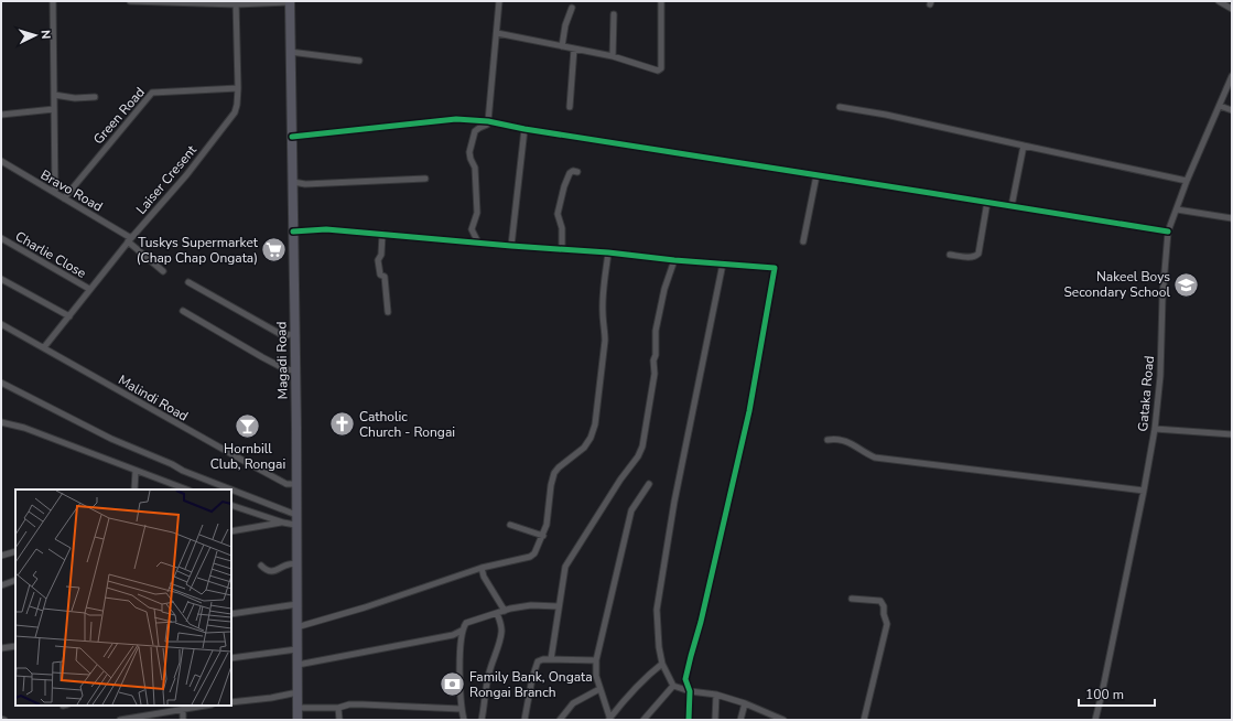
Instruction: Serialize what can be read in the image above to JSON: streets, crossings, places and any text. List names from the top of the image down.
{
  "streets": {
    "highway": ["Magadi Road"],
    "street": [
      "Green Road",
      "Laiser Cresent",
      "Bravo Road",
      "Charlie Close",
      "Gataka Road",
      "Malindi Road"
    ]
  },
  "crossings": [
    ["Green Road", "Laiser Cresent"],
    ["Green Road", "Bravo Road"],
    ["Laiser Cresent", "Bravo Road"],
    ["Laiser Cresent", "Charlie Close"],
    ["Laiser Cresent", "Malindi Road"],
    ["Magadi Road", "Malindi Road"]
  ],
  "places": {
    "supermarket": ["Tuskys Supermarket (Chap Chap Ongata)"],
    "school or university": ["Nakeel Boys Secondary School"],
    "church": ["Catholic Church - Rongai"],
    "bar": ["Hornbill Club, Rongai"],
    "bank": ["Family Bank, Ongata Rongai Branch"]
  },
  "scale_bar": "100 m",
  "north": "right"
}
